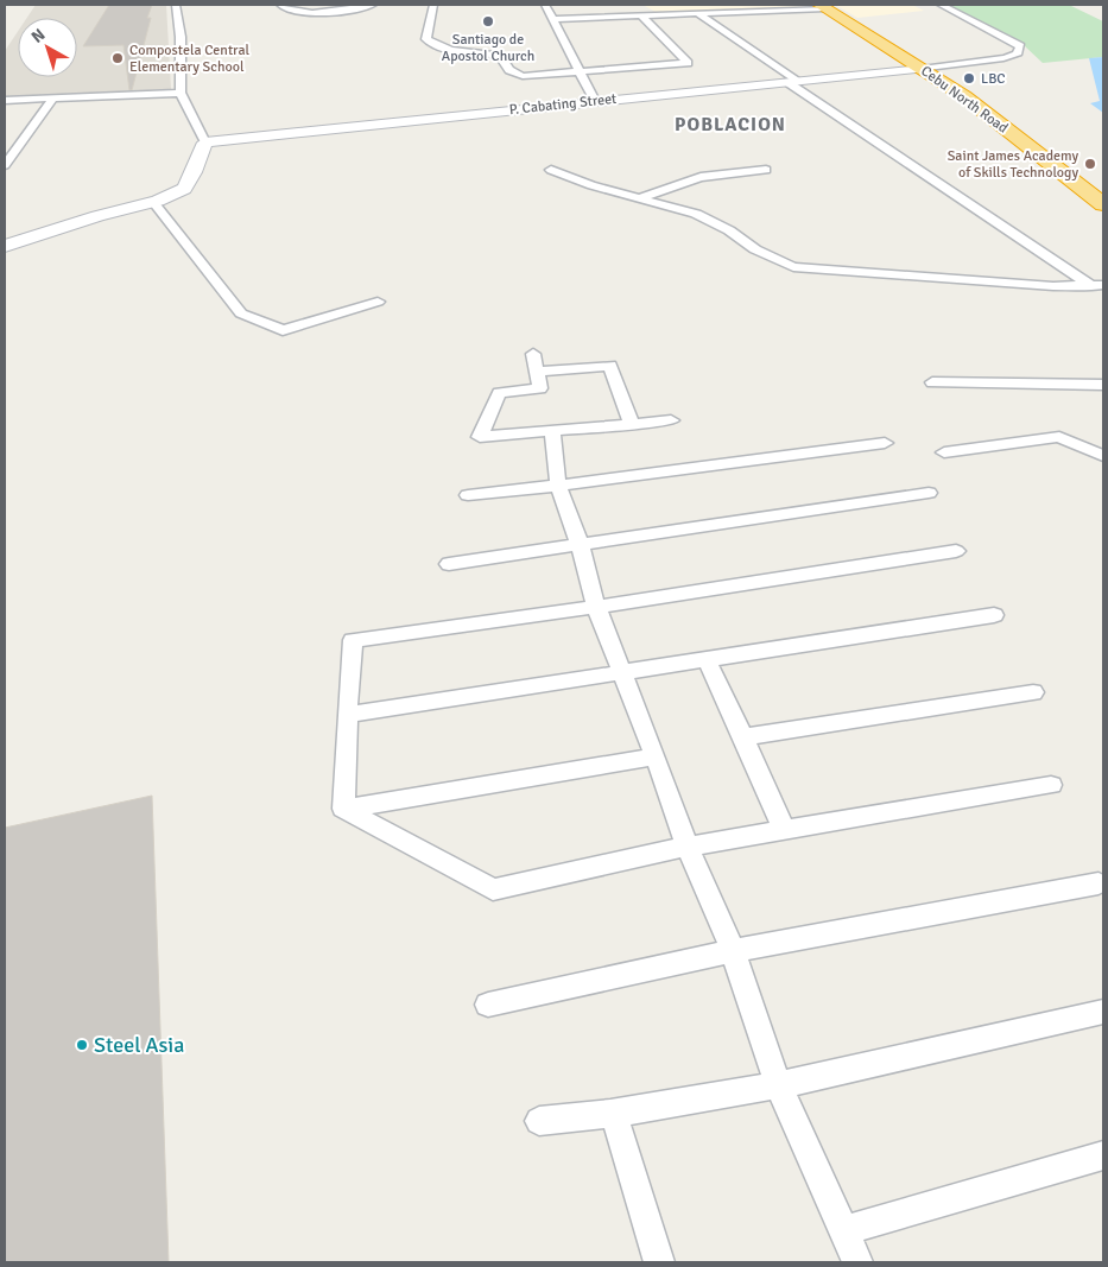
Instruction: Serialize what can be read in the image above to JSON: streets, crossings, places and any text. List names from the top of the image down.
{
  "streets": {
    "highway": ["Cebu North Road"],
    "street": ["P. Cabating Street"]
  },
  "crossings": [
    ["Cebu North Road", "P. Cabating Street"]
  ],
  "districts": ["POBLACION"],
  "places": [
    "Santiago de Apostol Church",
    "Compostela Central Elementary School",
    "LBC",
    "Saint James Academy of Skills Technology",
    "Steel Asia"
  ],
  "north": "top left"
}
